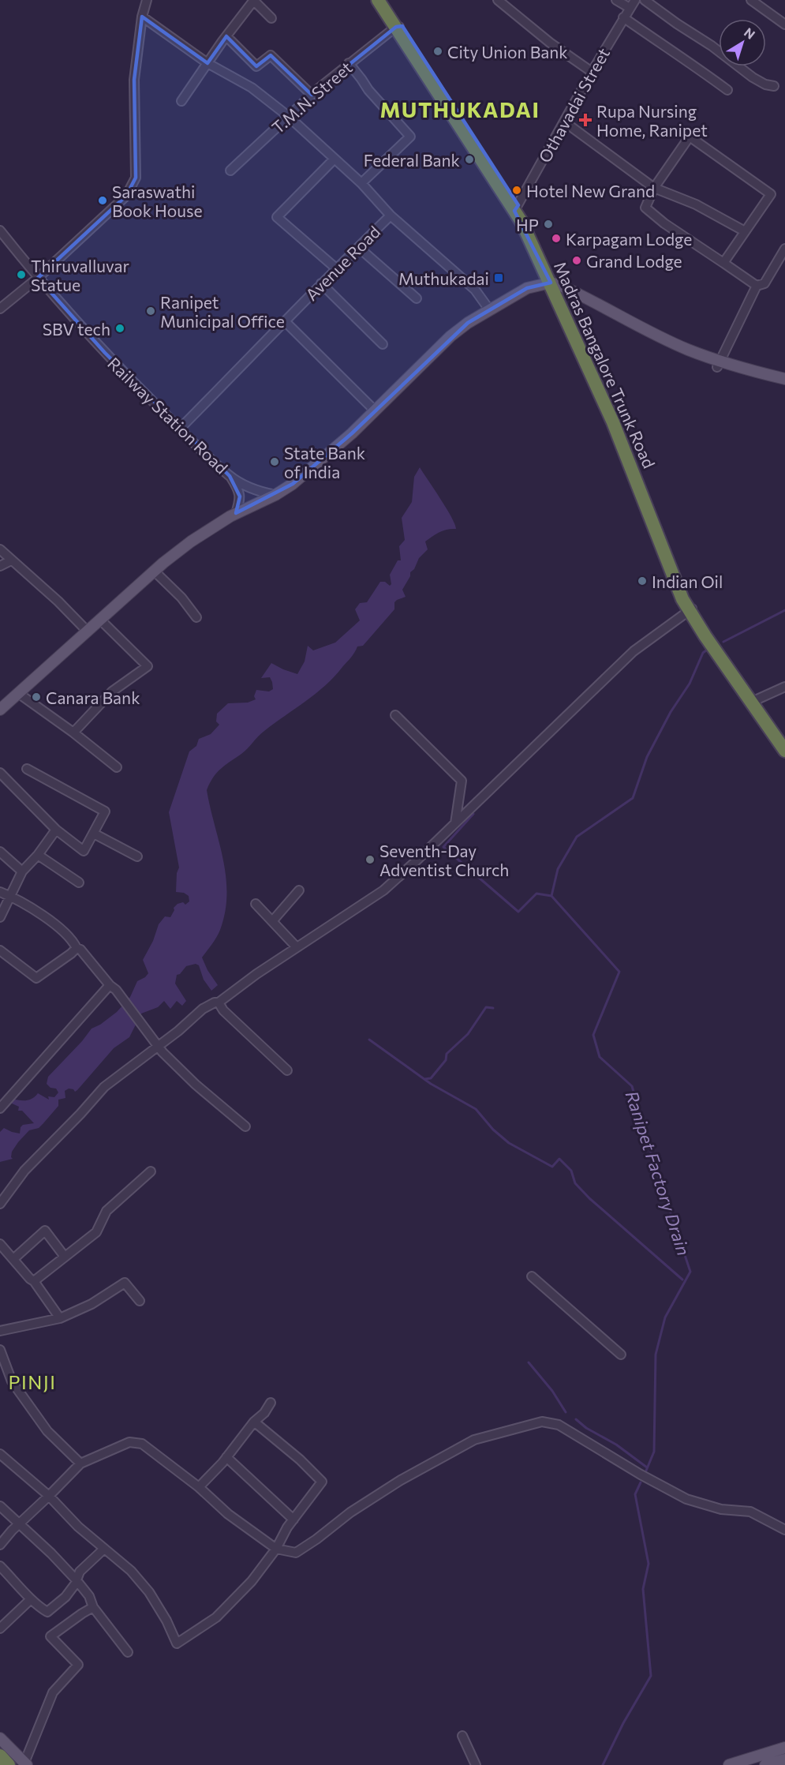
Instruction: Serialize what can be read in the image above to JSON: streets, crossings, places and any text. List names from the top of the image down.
{
  "streets": {
    "highway": ["Madras Bangalore Trunk Road"],
    "street": [
      "T.M.N. Street",
      "Othavadai Street",
      "Avenue Road",
      "Railway Station Road"
    ]
  },
  "crossings": [
    ["T.M.N. Street", "Madras Bangalore Trunk Road"],
    ["Othavadai Street", "Madras Bangalore Trunk Road"],
    ["Avenue Road", "Railway Station Road"]
  ],
  "districts": ["MUTHUKADAI", "PINJI"],
  "water": ["Ranipet Factory Drain"],
  "places": {
    "other": [
      "City Union Bank",
      "Federal Bank",
      "Hotel New Grand",
      "Saraswathi Book House",
      "HP",
      "Karpagam Lodge",
      "Grand Lodge",
      "Thiruvalluvar Statue",
      "Ranipet Municipal Office",
      "SBV tech",
      "State Bank of India",
      "Indian Oil",
      "Canara Bank",
      "Seventh-Day Adventist Church"
    ],
    "health": ["Rupa Nursing Home, Ranipet"],
    "transit": ["Muthukadai"]
  },
  "north": "top right"
}
